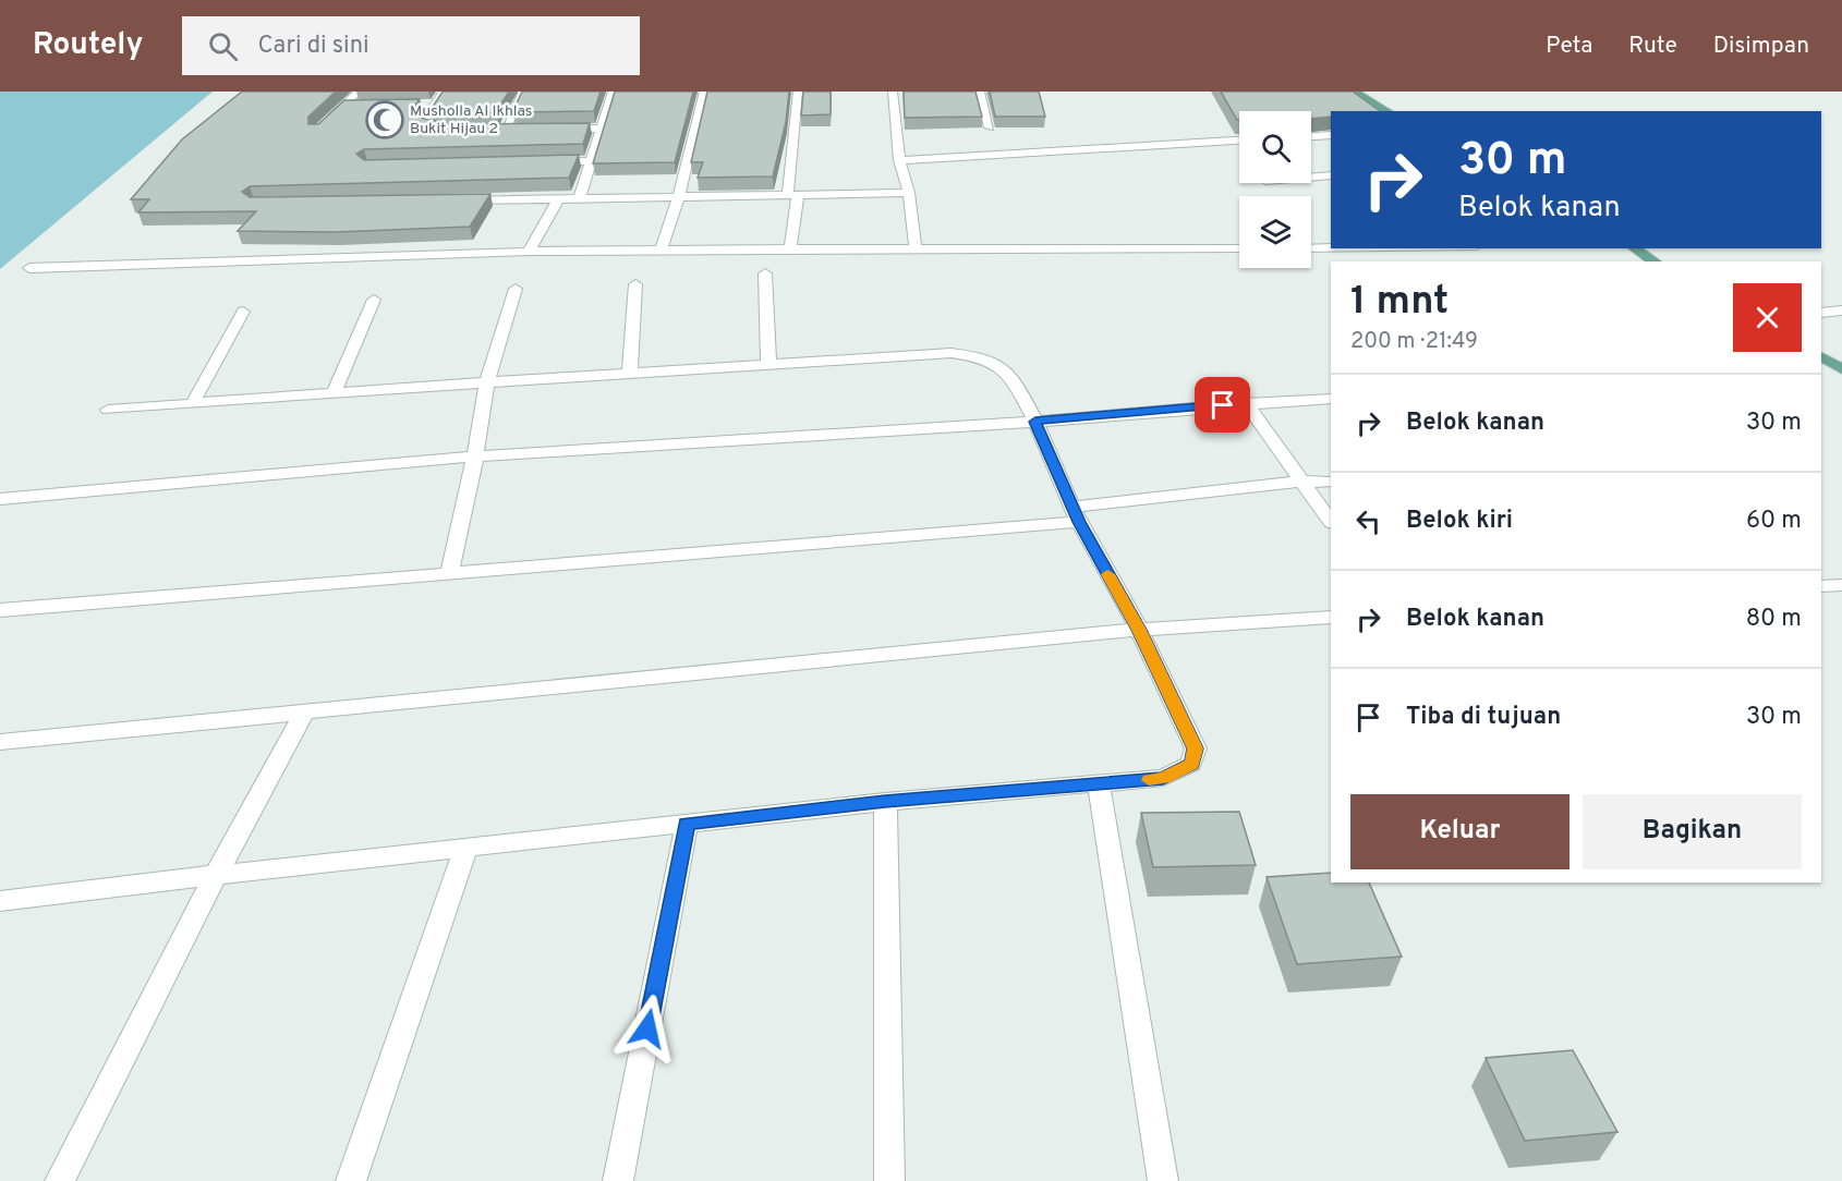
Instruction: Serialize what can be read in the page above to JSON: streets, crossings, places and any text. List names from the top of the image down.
{
  "places": {
    "mosque": ["Musholla Al Ikhlas Bukit Hijau 2"]
  },
  "page": {
    "header": "Routely",
    "search": "Cari di sini",
    "nav": ["Peta", "Rute", "Disimpan"],
    "turn": ["30 m", "Belok kanan"],
    "heading": ["1 mnt", "200 m · 21:49"],
    "list": [
      {
        "name": "Belok kanan",
        "value": "30 m"
      },
      {
        "name": "Belok kiri",
        "value": "60 m"
      },
      {
        "name": "Belok kanan",
        "value": "80 m"
      },
      {
        "name": "Tiba di tujuan",
        "value": "30 m"
      }
    ],
    "buttons": ["Keluar", "Bagikan"]
  }
}
